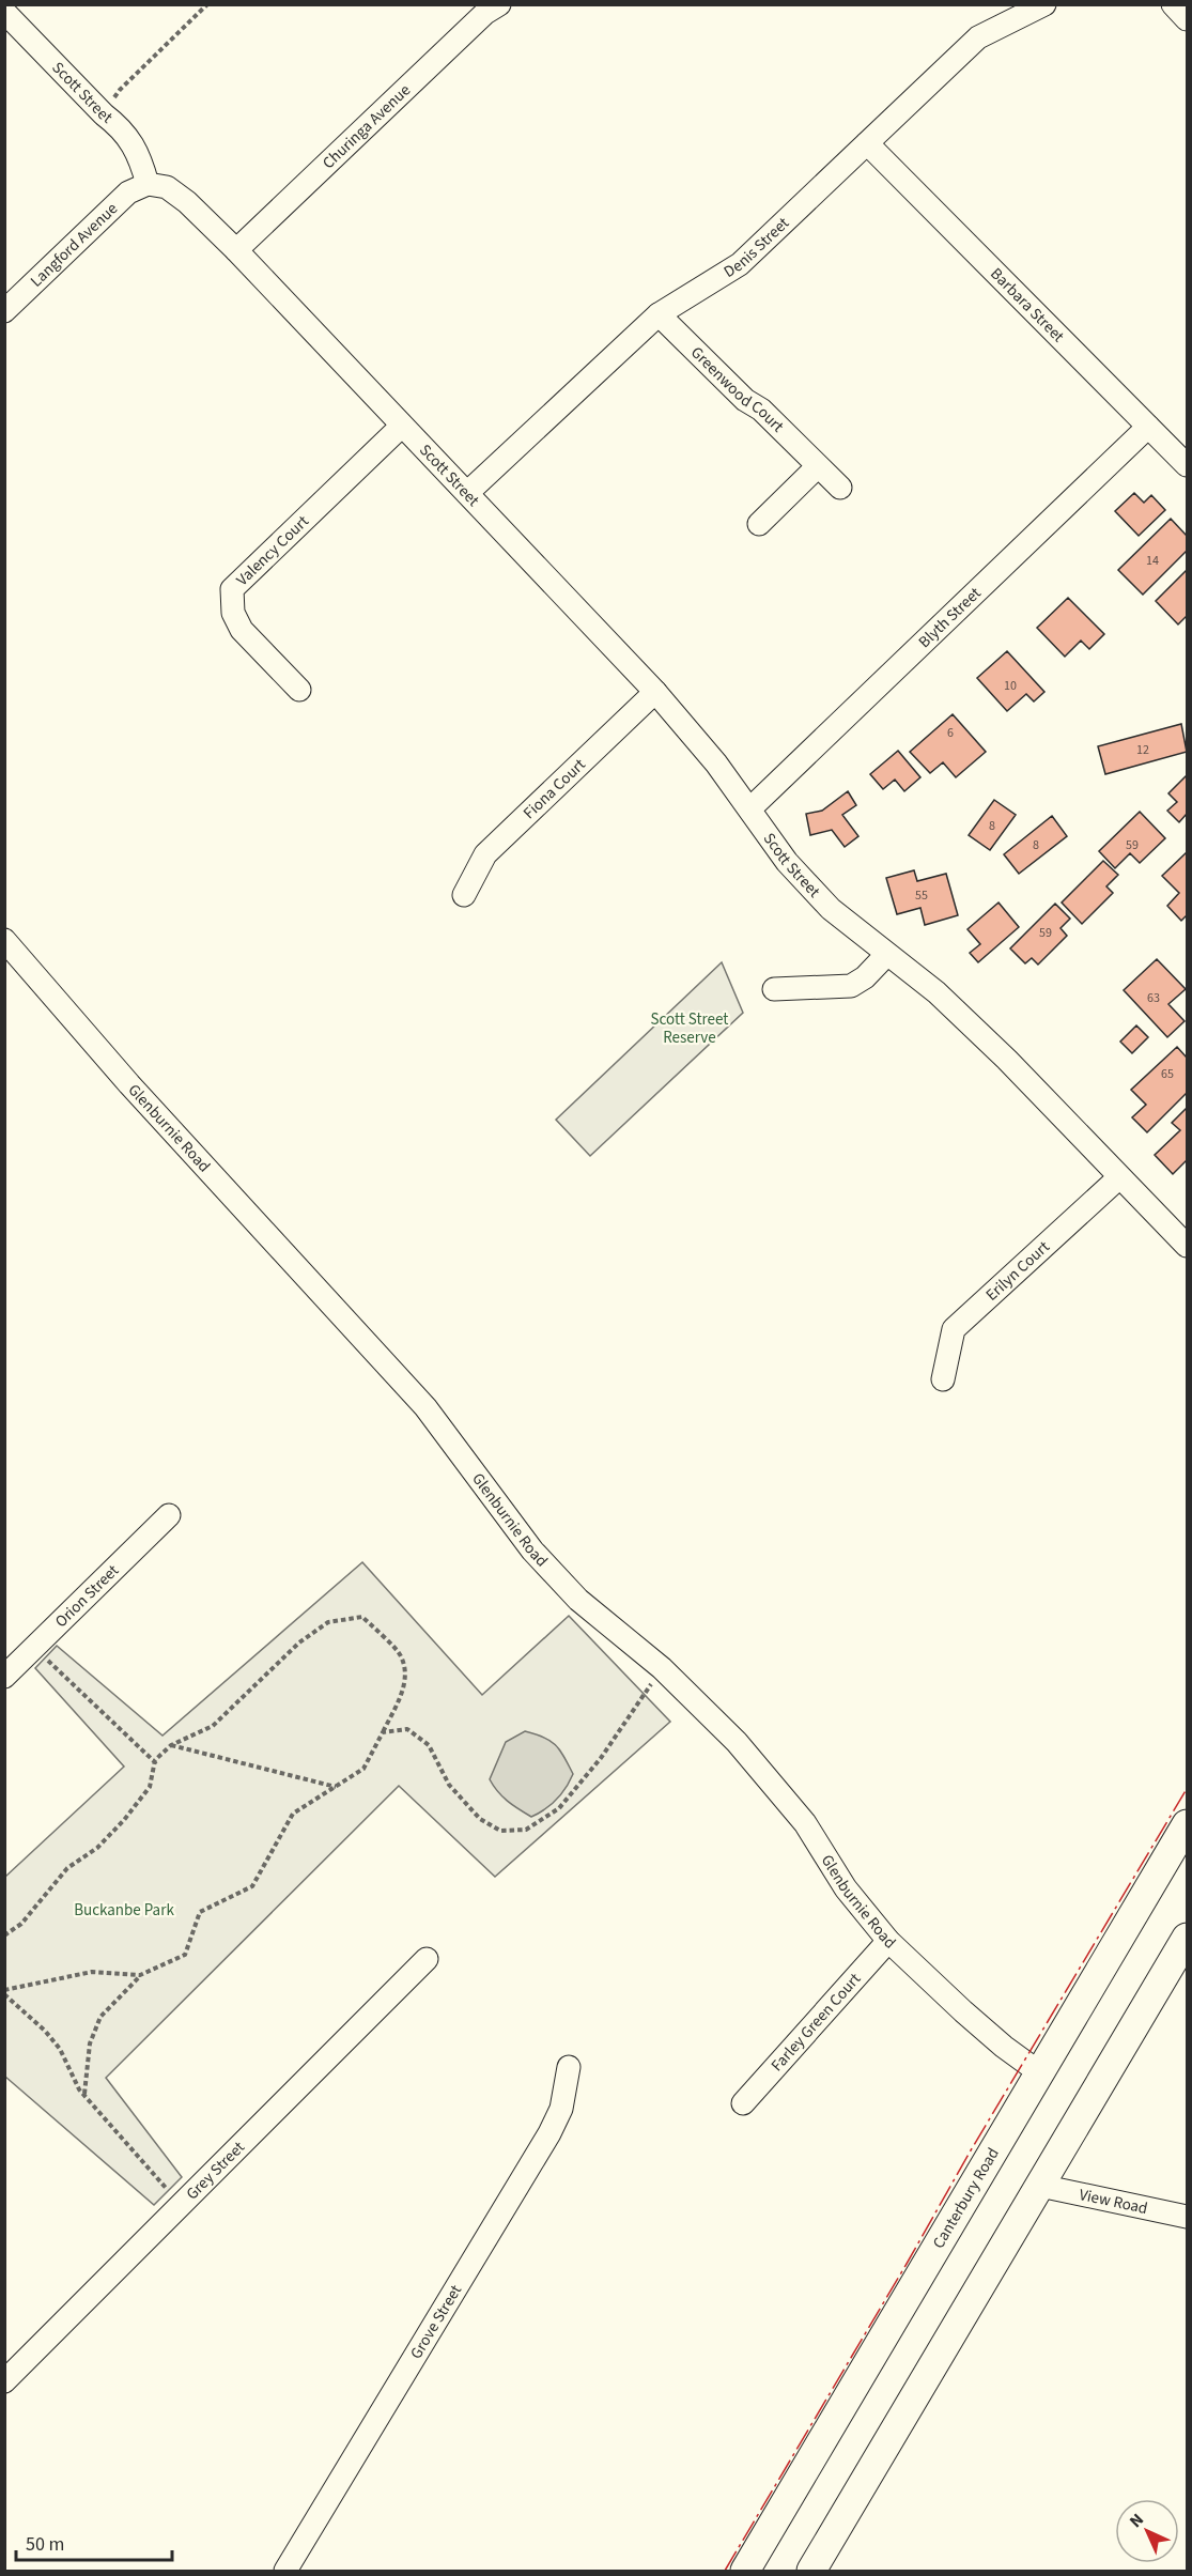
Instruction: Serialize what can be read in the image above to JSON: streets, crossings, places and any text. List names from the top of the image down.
{
  "streets": {
    "main road": ["Canterbury Road"],
    "street": [
      "Scott Street",
      "Churinga Avenue",
      "Langford Avenue",
      "Denis Street",
      "Barbara Street",
      "Greenwood Court",
      "Valency Court",
      "Blyth Street",
      "Fiona Court",
      "Glenburnie Road",
      "Erilyn Court",
      "Orion Street",
      "Farley Green Court",
      "Grey Street",
      "View Road",
      "Grove Street"
    ]
  },
  "crossings": [
    ["Scott Street", "Churinga Avenue"],
    ["Scott Street", "Langford Avenue"],
    ["Scott Street", "Denis Street"],
    ["Scott Street", "Valency Court"],
    ["Scott Street", "Blyth Street"],
    ["Scott Street", "Fiona Court"],
    ["Scott Street", "Erilyn Court"],
    ["Denis Street", "Barbara Street"],
    ["Denis Street", "Greenwood Court"],
    ["Barbara Street", "Blyth Street"],
    ["Glenburnie Road", "Farley Green Court"],
    ["Glenburnie Road", "Canterbury Road"]
  ],
  "parks": ["Scott Street Reserve", "Buckanbe Park"],
  "house_numbers": [
    "14",
    "10",
    "6",
    "12",
    "8",
    "8",
    "59",
    "55",
    "59",
    "63",
    "65"
  ],
  "scale_bar": "50 m",
  "north": "top left"
}
